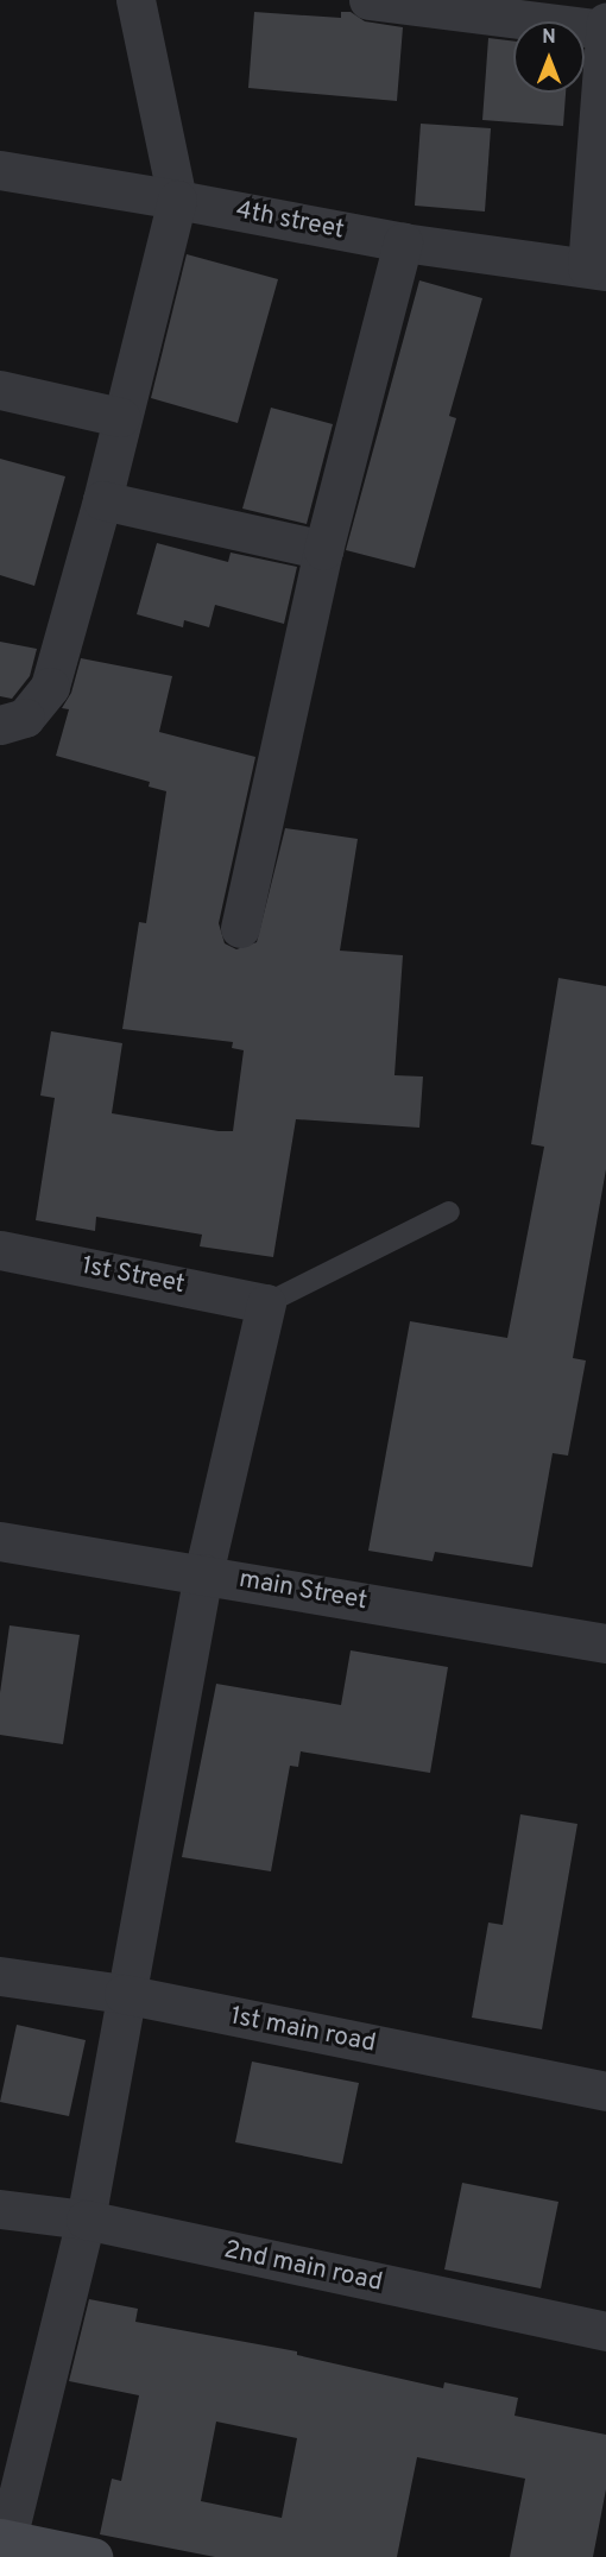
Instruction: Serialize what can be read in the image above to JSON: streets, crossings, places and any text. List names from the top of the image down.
{
  "streets": {
    "street": [
      "4th street",
      "1st Street",
      "main Street",
      "1st main road",
      "2nd main road"
    ]
  },
  "north": "top"
}
